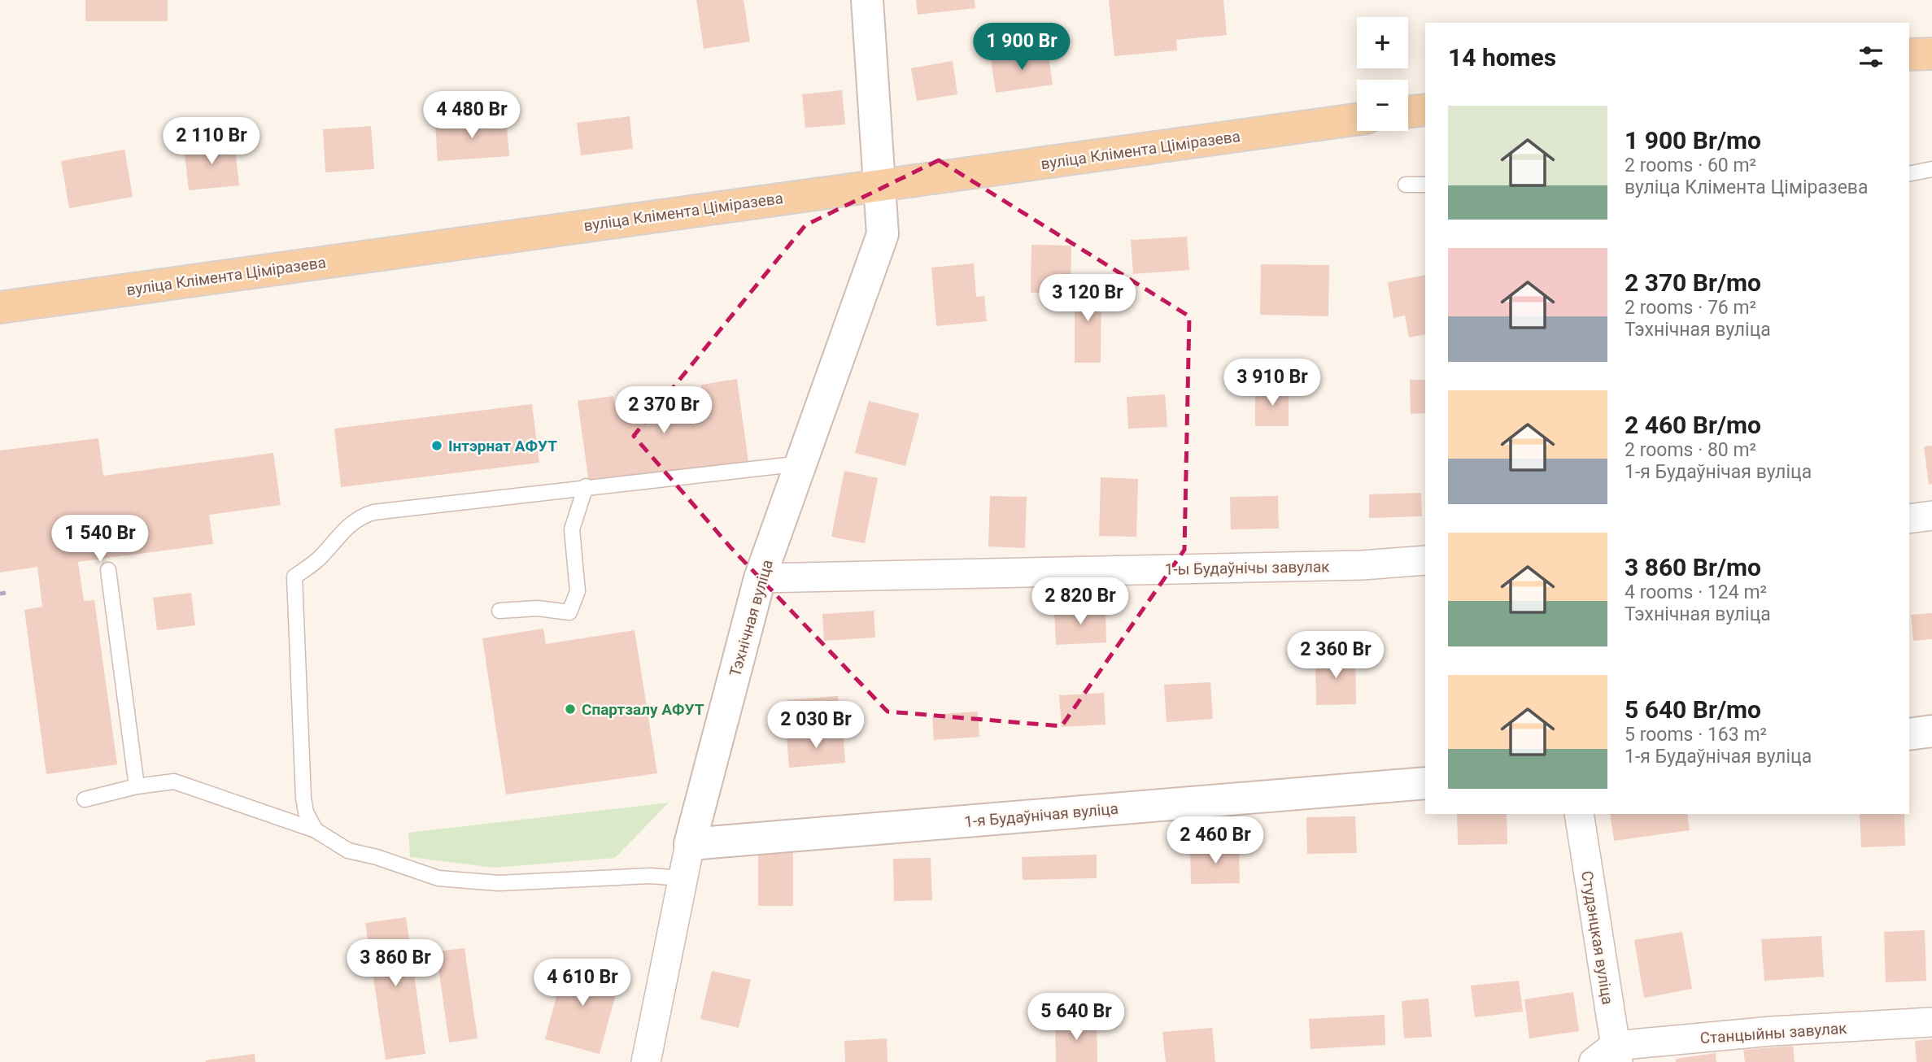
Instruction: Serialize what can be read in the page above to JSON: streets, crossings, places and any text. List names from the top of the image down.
{
  "streets": {
    "main road": ["вуліца Клімента Ціміразева"],
    "street": [
      "1-ы Будаўнічы завулак",
      "Тэхнічная вуліца",
      "1-я Будаўнічая вуліца",
      "Студэнцкая вуліца",
      "Станцыйны завулак"
    ]
  },
  "crossings": [
    ["вуліца Клімента Ціміразева", "Тэхнічная вуліца"],
    ["1-ы Будаўнічы завулак", "Тэхнічная вуліца"],
    ["Тэхнічная вуліца", "1-я Будаўнічая вуліца"],
    ["Студэнцкая вуліца", "Станцыйны завулак"]
  ],
  "places": ["Інтэрнат АФУТ", "Спартзалу АФУТ"],
  "page": {
    "map_buttons": ["+", "−"],
    "price": [
      "1 900 Br",
      "4 480 Br",
      "2 110 Br",
      "3 120 Br",
      "3 910 Br",
      "2 370 Br",
      "1 540 Br",
      "2 820 Br",
      "2 360 Br",
      "2 030 Br",
      "2 460 Br",
      "3 860 Br",
      "4 610 Br",
      "5 640 Br"
    ],
    "heading": "14 homes",
    "list": [
      {
        "name": "1 900 Br/mo",
        "note": "2 rooms · 60 m² · вуліца Клімента Ціміразева"
      },
      {
        "name": "2 370 Br/mo",
        "note": "2 rooms · 76 m² · Тэхнічная вуліца"
      },
      {
        "name": "2 460 Br/mo",
        "note": "2 rooms · 80 m² · 1-я Будаўнічая вуліца"
      },
      {
        "name": "3 860 Br/mo",
        "note": "4 rooms · 124 m² · Тэхнічная вуліца"
      },
      {
        "name": "5 640 Br/mo",
        "note": "5 rooms · 163 m² · 1-я Будаўнічая вуліца"
      }
    ]
  }
}
